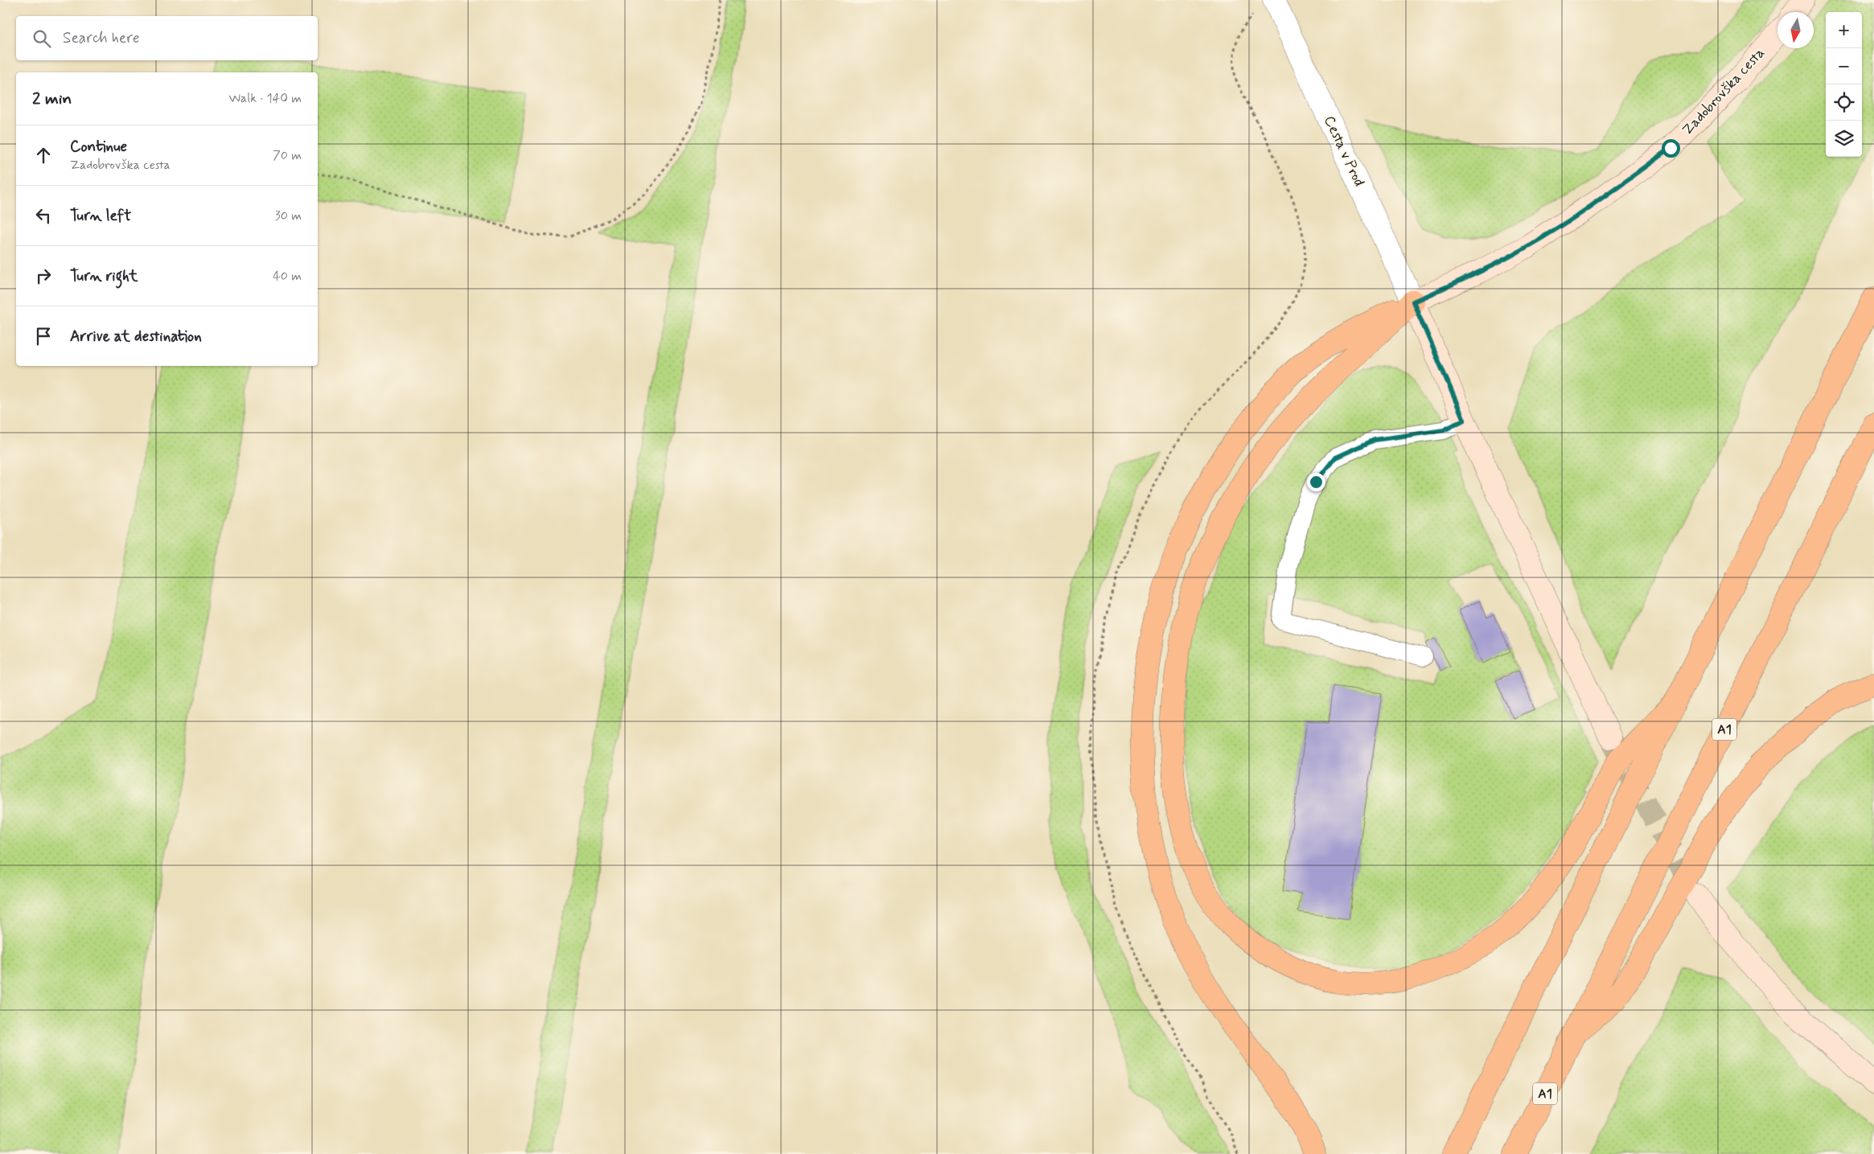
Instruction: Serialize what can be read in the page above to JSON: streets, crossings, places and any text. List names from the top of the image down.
{
  "streets": {
    "highway": ["A1"],
    "main road": ["Zadobrovška cesta"],
    "street": ["Cesta v Prod"]
  },
  "crossings": [
    ["Zadobrovška cesta", "Cesta v Prod"]
  ],
  "north": "bottom",
  "page": {
    "map_buttons": ["+", "−"],
    "search": "Search here",
    "heading": ["2 min", "Walk · 140 m"],
    "list": [
      ["Continue", "Zadobrovška cesta", "70 m"],
      ["Turn left", "30 m"],
      ["Turn right", "40 m"],
      "Arrive at destination"
    ]
  }
}
